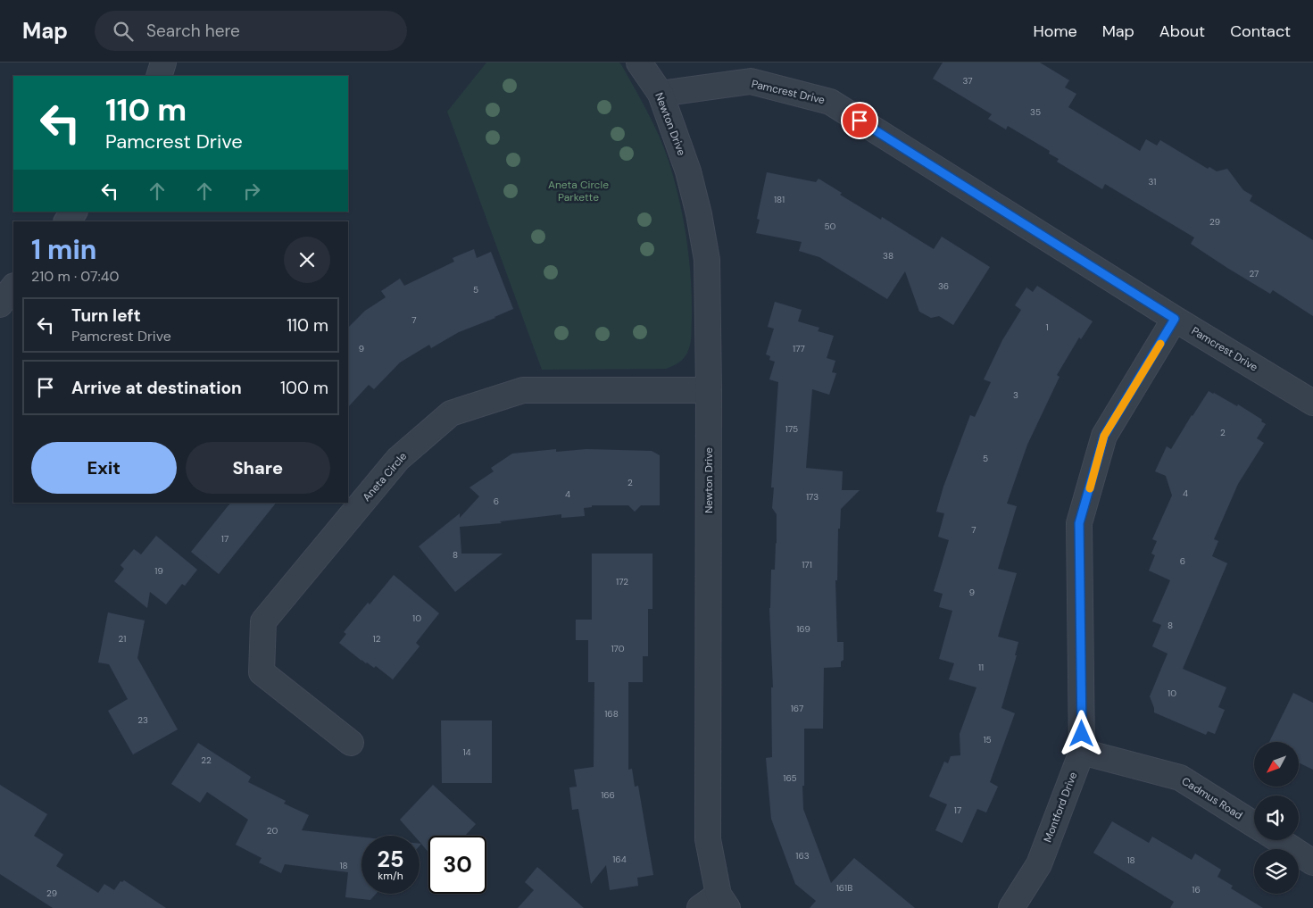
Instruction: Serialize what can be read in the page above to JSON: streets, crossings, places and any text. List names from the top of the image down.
{
  "streets": {
    "street": [
      "Pamcrest Drive",
      "Newton Drive",
      "Aneta Circle",
      "Cadmus Road",
      "Montford Drive"
    ]
  },
  "crossings": [
    ["Pamcrest Drive", "Newton Drive"],
    ["Pamcrest Drive", "Montford Drive"],
    ["Newton Drive", "Aneta Circle"],
    ["Cadmus Road", "Montford Drive"]
  ],
  "parks": ["Aneta Circle Parkette"],
  "house_numbers": [
    "37",
    "35",
    "31",
    "181",
    "29",
    "50",
    "38",
    "27",
    "36",
    "5",
    "7",
    "1",
    "9",
    "177",
    "3",
    "175",
    "2",
    "5",
    "2",
    "4",
    "4",
    "173",
    "6",
    "7",
    "17",
    "8",
    "6",
    "171",
    "19",
    "172",
    "9",
    "10",
    "8",
    "169",
    "21",
    "12",
    "170",
    "11",
    "10",
    "167",
    "168",
    "23",
    "15",
    "14",
    "22",
    "165",
    "166",
    "17",
    "20",
    "163",
    "164",
    "18",
    "18",
    "161B",
    "16",
    "29"
  ],
  "north": "bottom left",
  "page": {
    "header": "Map",
    "search": "Search here",
    "nav": [
      "Home",
      "Map",
      "About",
      "Contact"
    ],
    "turn": ["110 m", "Pamcrest Drive"],
    "heading": ["1 min", "210 m · 07:40"],
    "list": [
      {
        "name": "Turn left",
        "note": "Pamcrest Drive",
        "value": "110 m"
      },
      {
        "name": "Arrive at destination",
        "value": "100 m"
      }
    ],
    "buttons": ["Exit", "Share"],
    "speed": "25 km/h",
    "limit": "30"
  }
}
